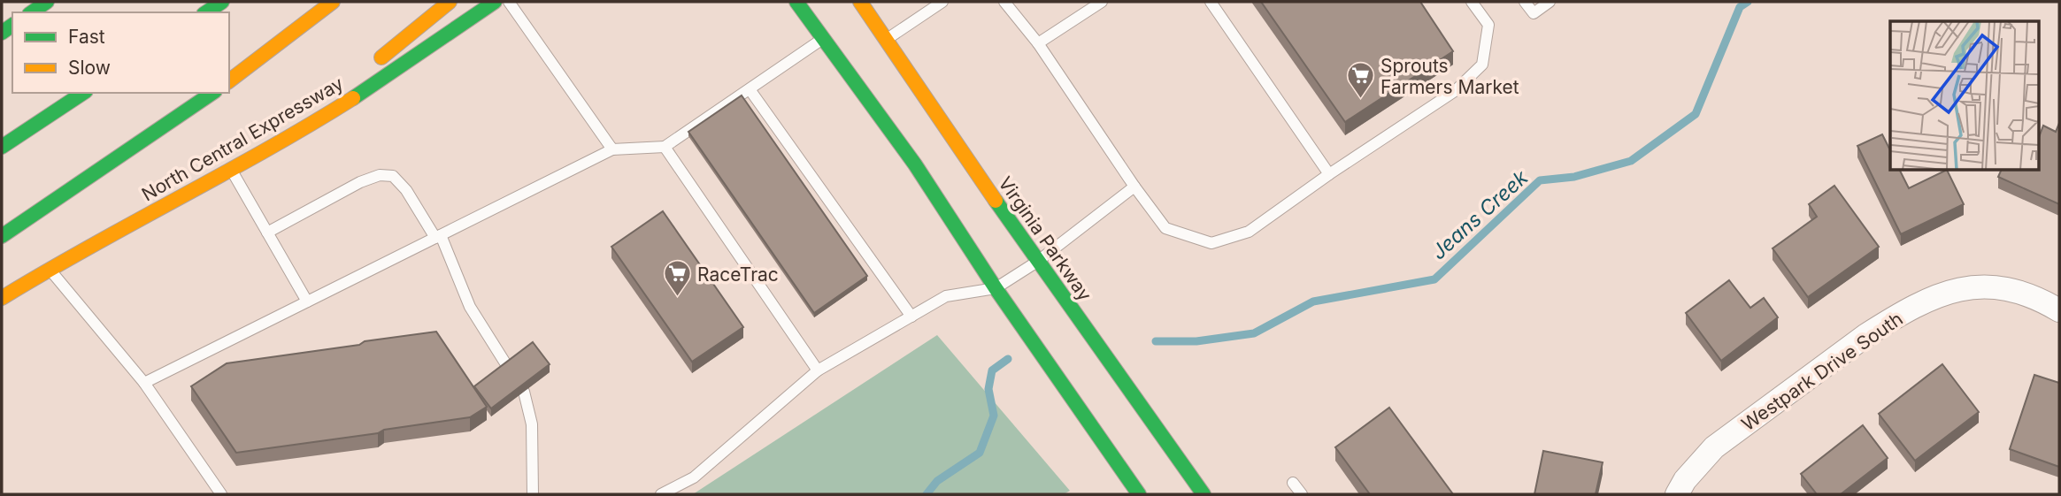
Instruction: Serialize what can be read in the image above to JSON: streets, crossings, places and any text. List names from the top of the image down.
{
  "streets": {
    "main road": ["North Central Expressway", "Virginia Parkway"],
    "street": ["Westpark Drive South"]
  },
  "water": ["Jeans Creek"],
  "places": {
    "supermarket": ["Sprouts Farmers Market", "RaceTrac"]
  },
  "legend": ["Fast", "Slow"]
}
